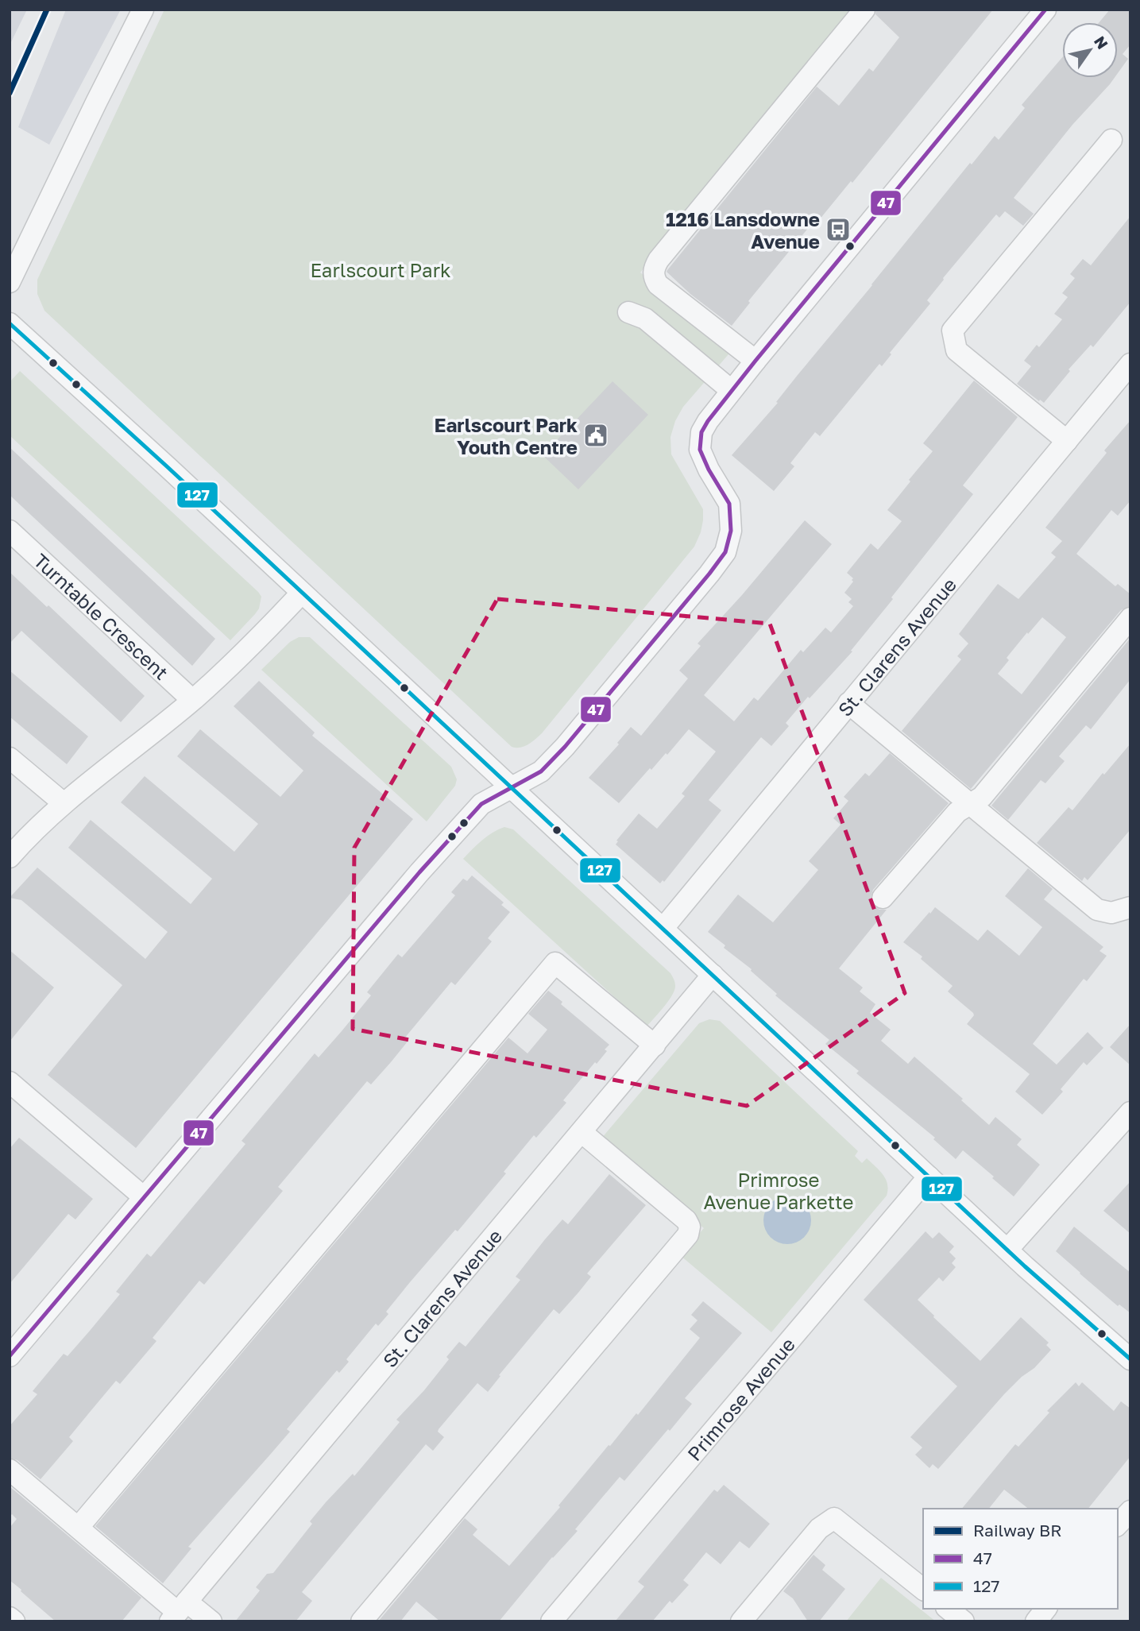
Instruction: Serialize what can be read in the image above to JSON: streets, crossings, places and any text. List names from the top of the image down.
{
  "streets": {
    "street": ["Turntable Crescent", "St. Clarens Avenue", "Primrose Avenue"]
  },
  "parks": ["Earlscourt Park", "Primrose Avenue Parkette"],
  "places": {
    "bus stop": ["1216 Lansdowne Avenue"],
    "public building": ["Earlscourt Park Youth Centre"]
  },
  "lines": ["rail line BR", "transit line 47", "transit line 127"],
  "legend": ["Railway BR", "47", "127"],
  "north": "top right"
}
